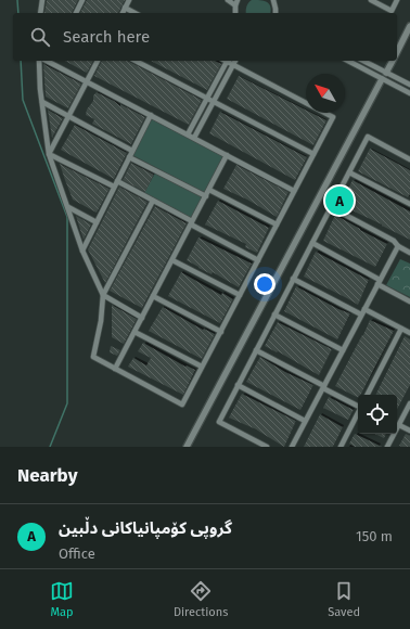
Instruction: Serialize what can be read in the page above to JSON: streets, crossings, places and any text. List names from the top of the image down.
{
  "north": "top left",
  "page": {
    "search": "Search here",
    "pins": "A",
    "heading": "Nearby",
    "list": [
      {
        "mark": "A",
        "name": "گروپی کۆمپانیاکانی دڵبین",
        "note": "Office",
        "value": "150 m"
      }
    ],
    "nav": ["Map", "Directions", "Saved"]
  }
}
